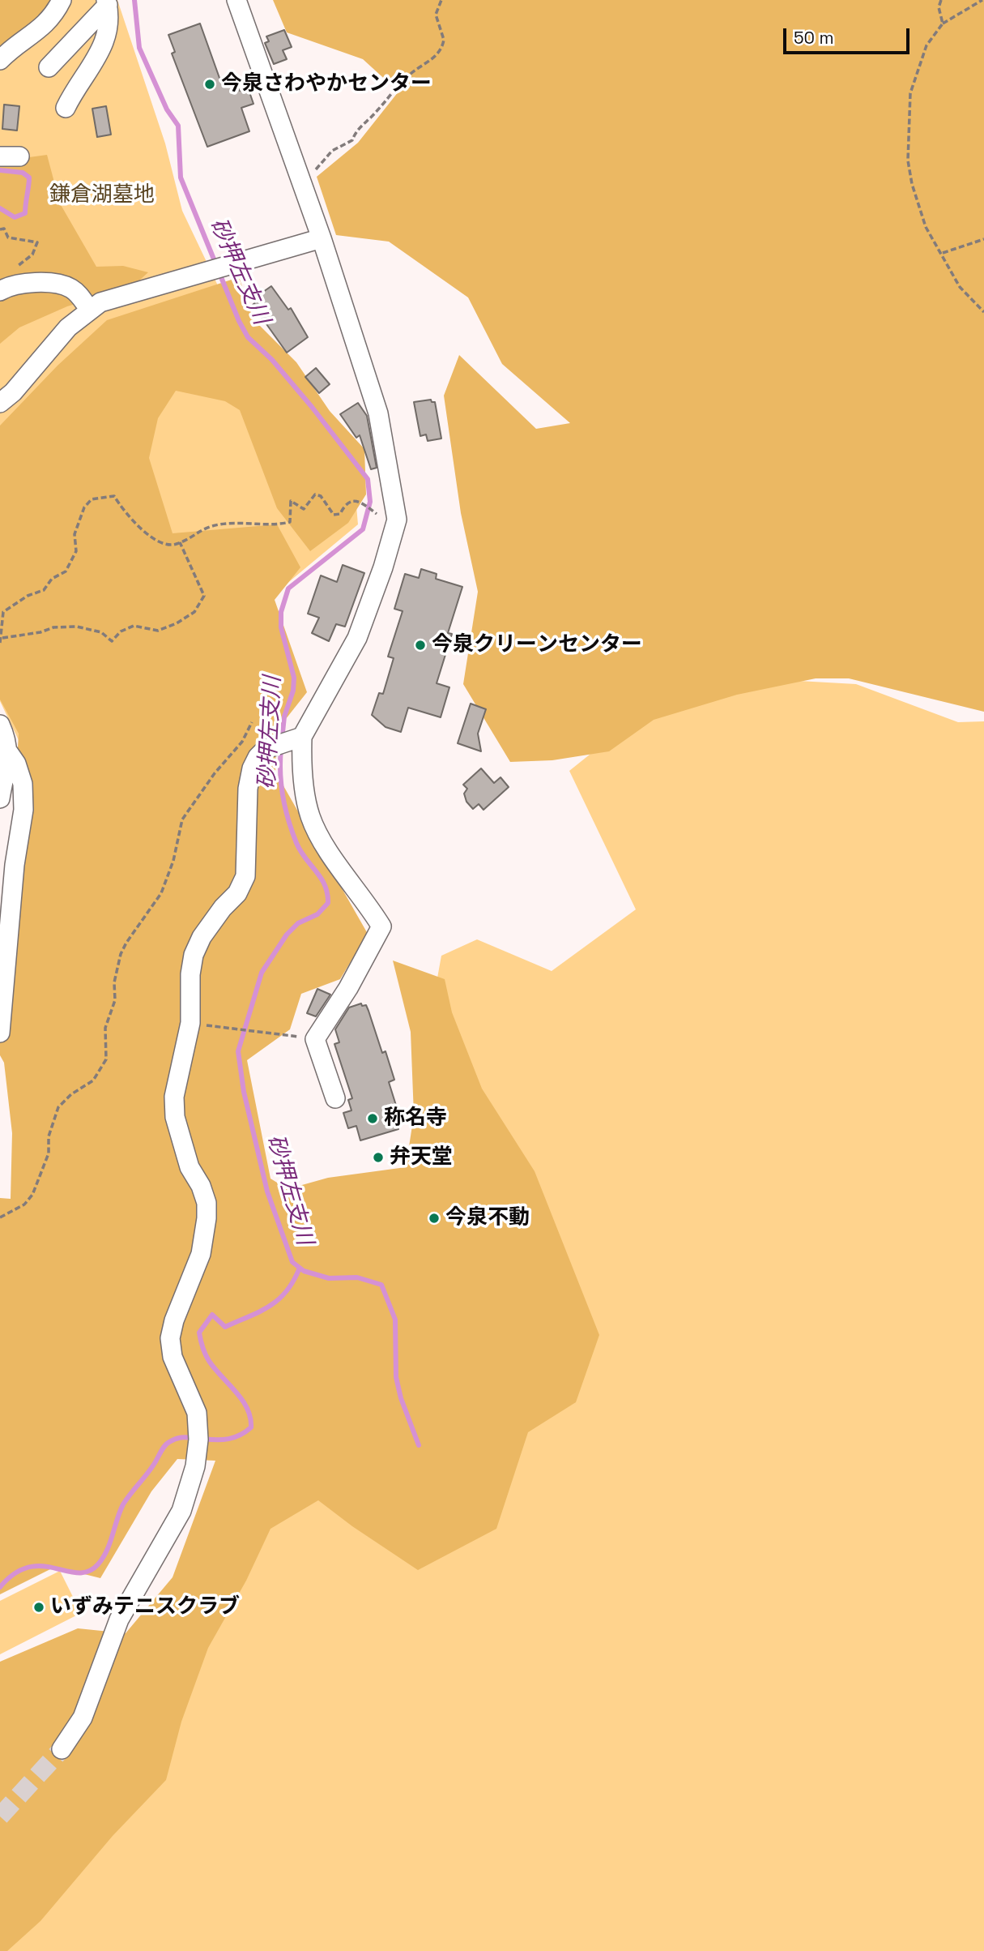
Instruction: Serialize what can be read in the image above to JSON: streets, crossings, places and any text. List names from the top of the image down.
{
  "water": ["砂押左支川"],
  "parks": ["鎌倉湖墓地"],
  "places": [
    "今泉さわやかセンター",
    "今泉クリーンセンター",
    "称名寺",
    "弁天堂",
    "今泉不動",
    "いずみテニスクラブ"
  ],
  "scale_bar": "50 m"
}
